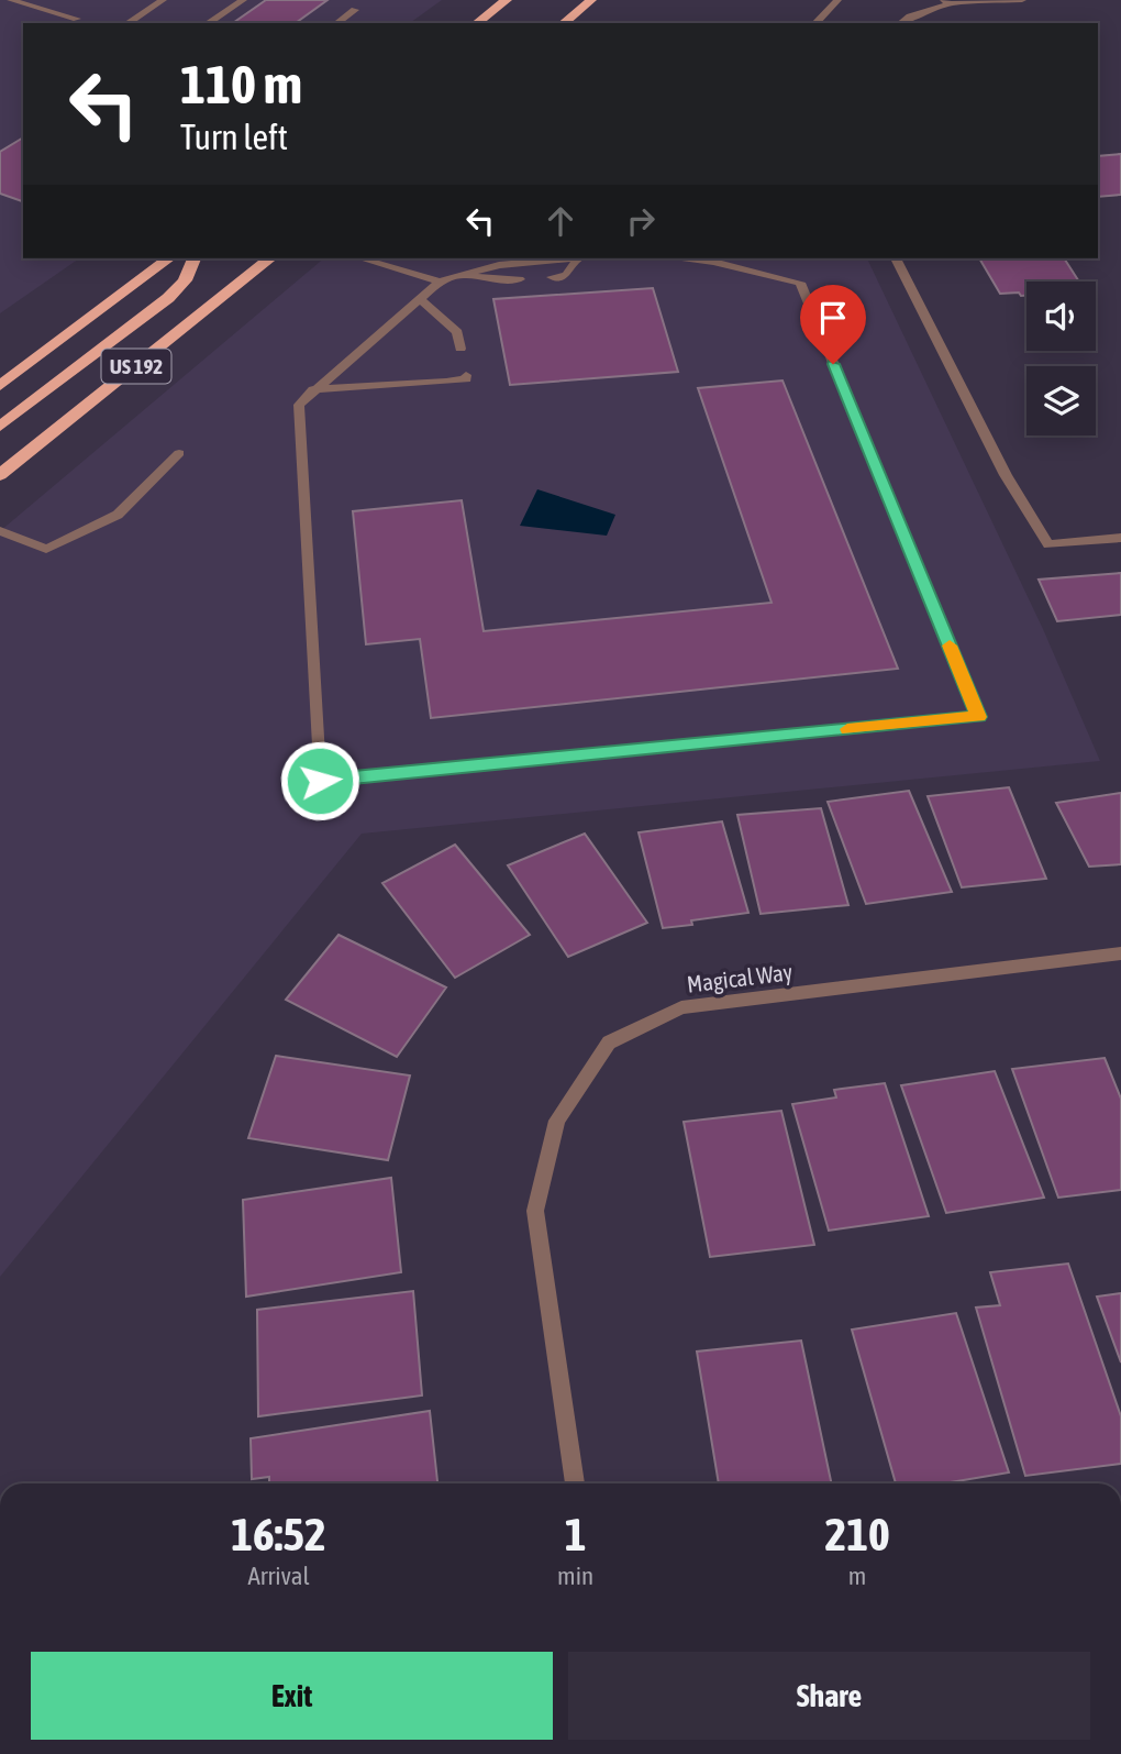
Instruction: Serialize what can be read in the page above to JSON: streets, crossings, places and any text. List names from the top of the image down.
{
  "streets": {
    "highway": ["US 192"],
    "street": ["Magical Way"]
  },
  "page": {
    "turn": ["110 m", "Turn left"],
    "eta": [
      "16:52",
      "Arrival",
      "1",
      "min",
      "210",
      "m"
    ],
    "buttons": ["Exit", "Share"]
  }
}
